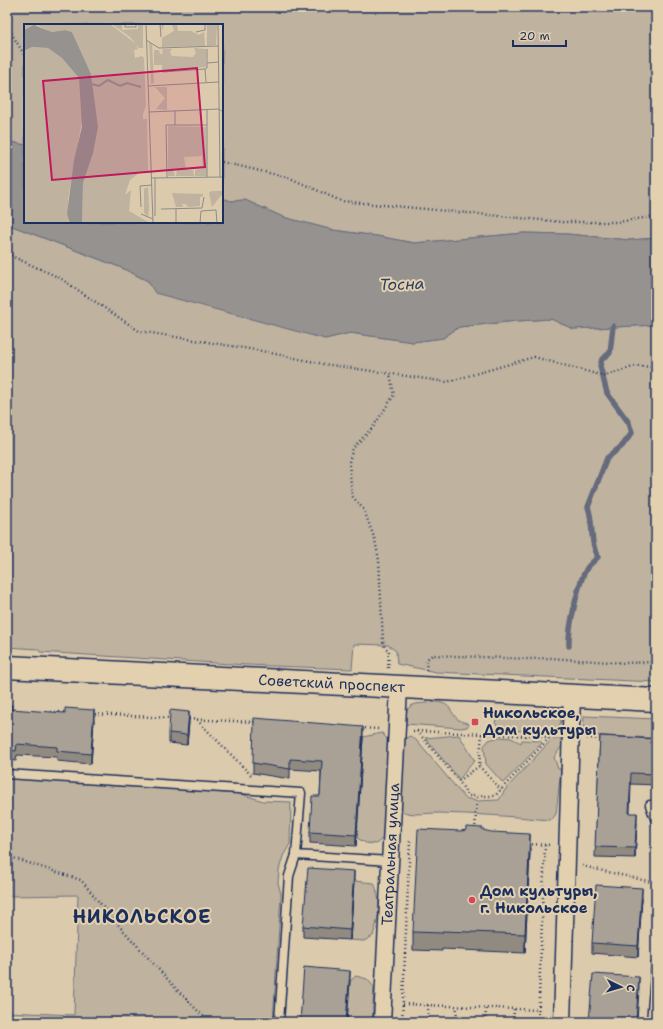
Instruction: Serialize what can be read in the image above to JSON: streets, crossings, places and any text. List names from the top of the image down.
{
  "streets": {
    "main road": ["Советский проспект"],
    "street": ["Театральная улица"]
  },
  "crossings": [
    ["Советский проспект", "Театральная улица"]
  ],
  "districts": ["НИКОЛЬСКОЕ"],
  "water": ["Тосна"],
  "places": {
    "transit": ["Никольское, Дом культуры"],
    "other": ["Дом культуры, г. Никольское"]
  },
  "scale_bar": "20 m",
  "north": "right"
}
